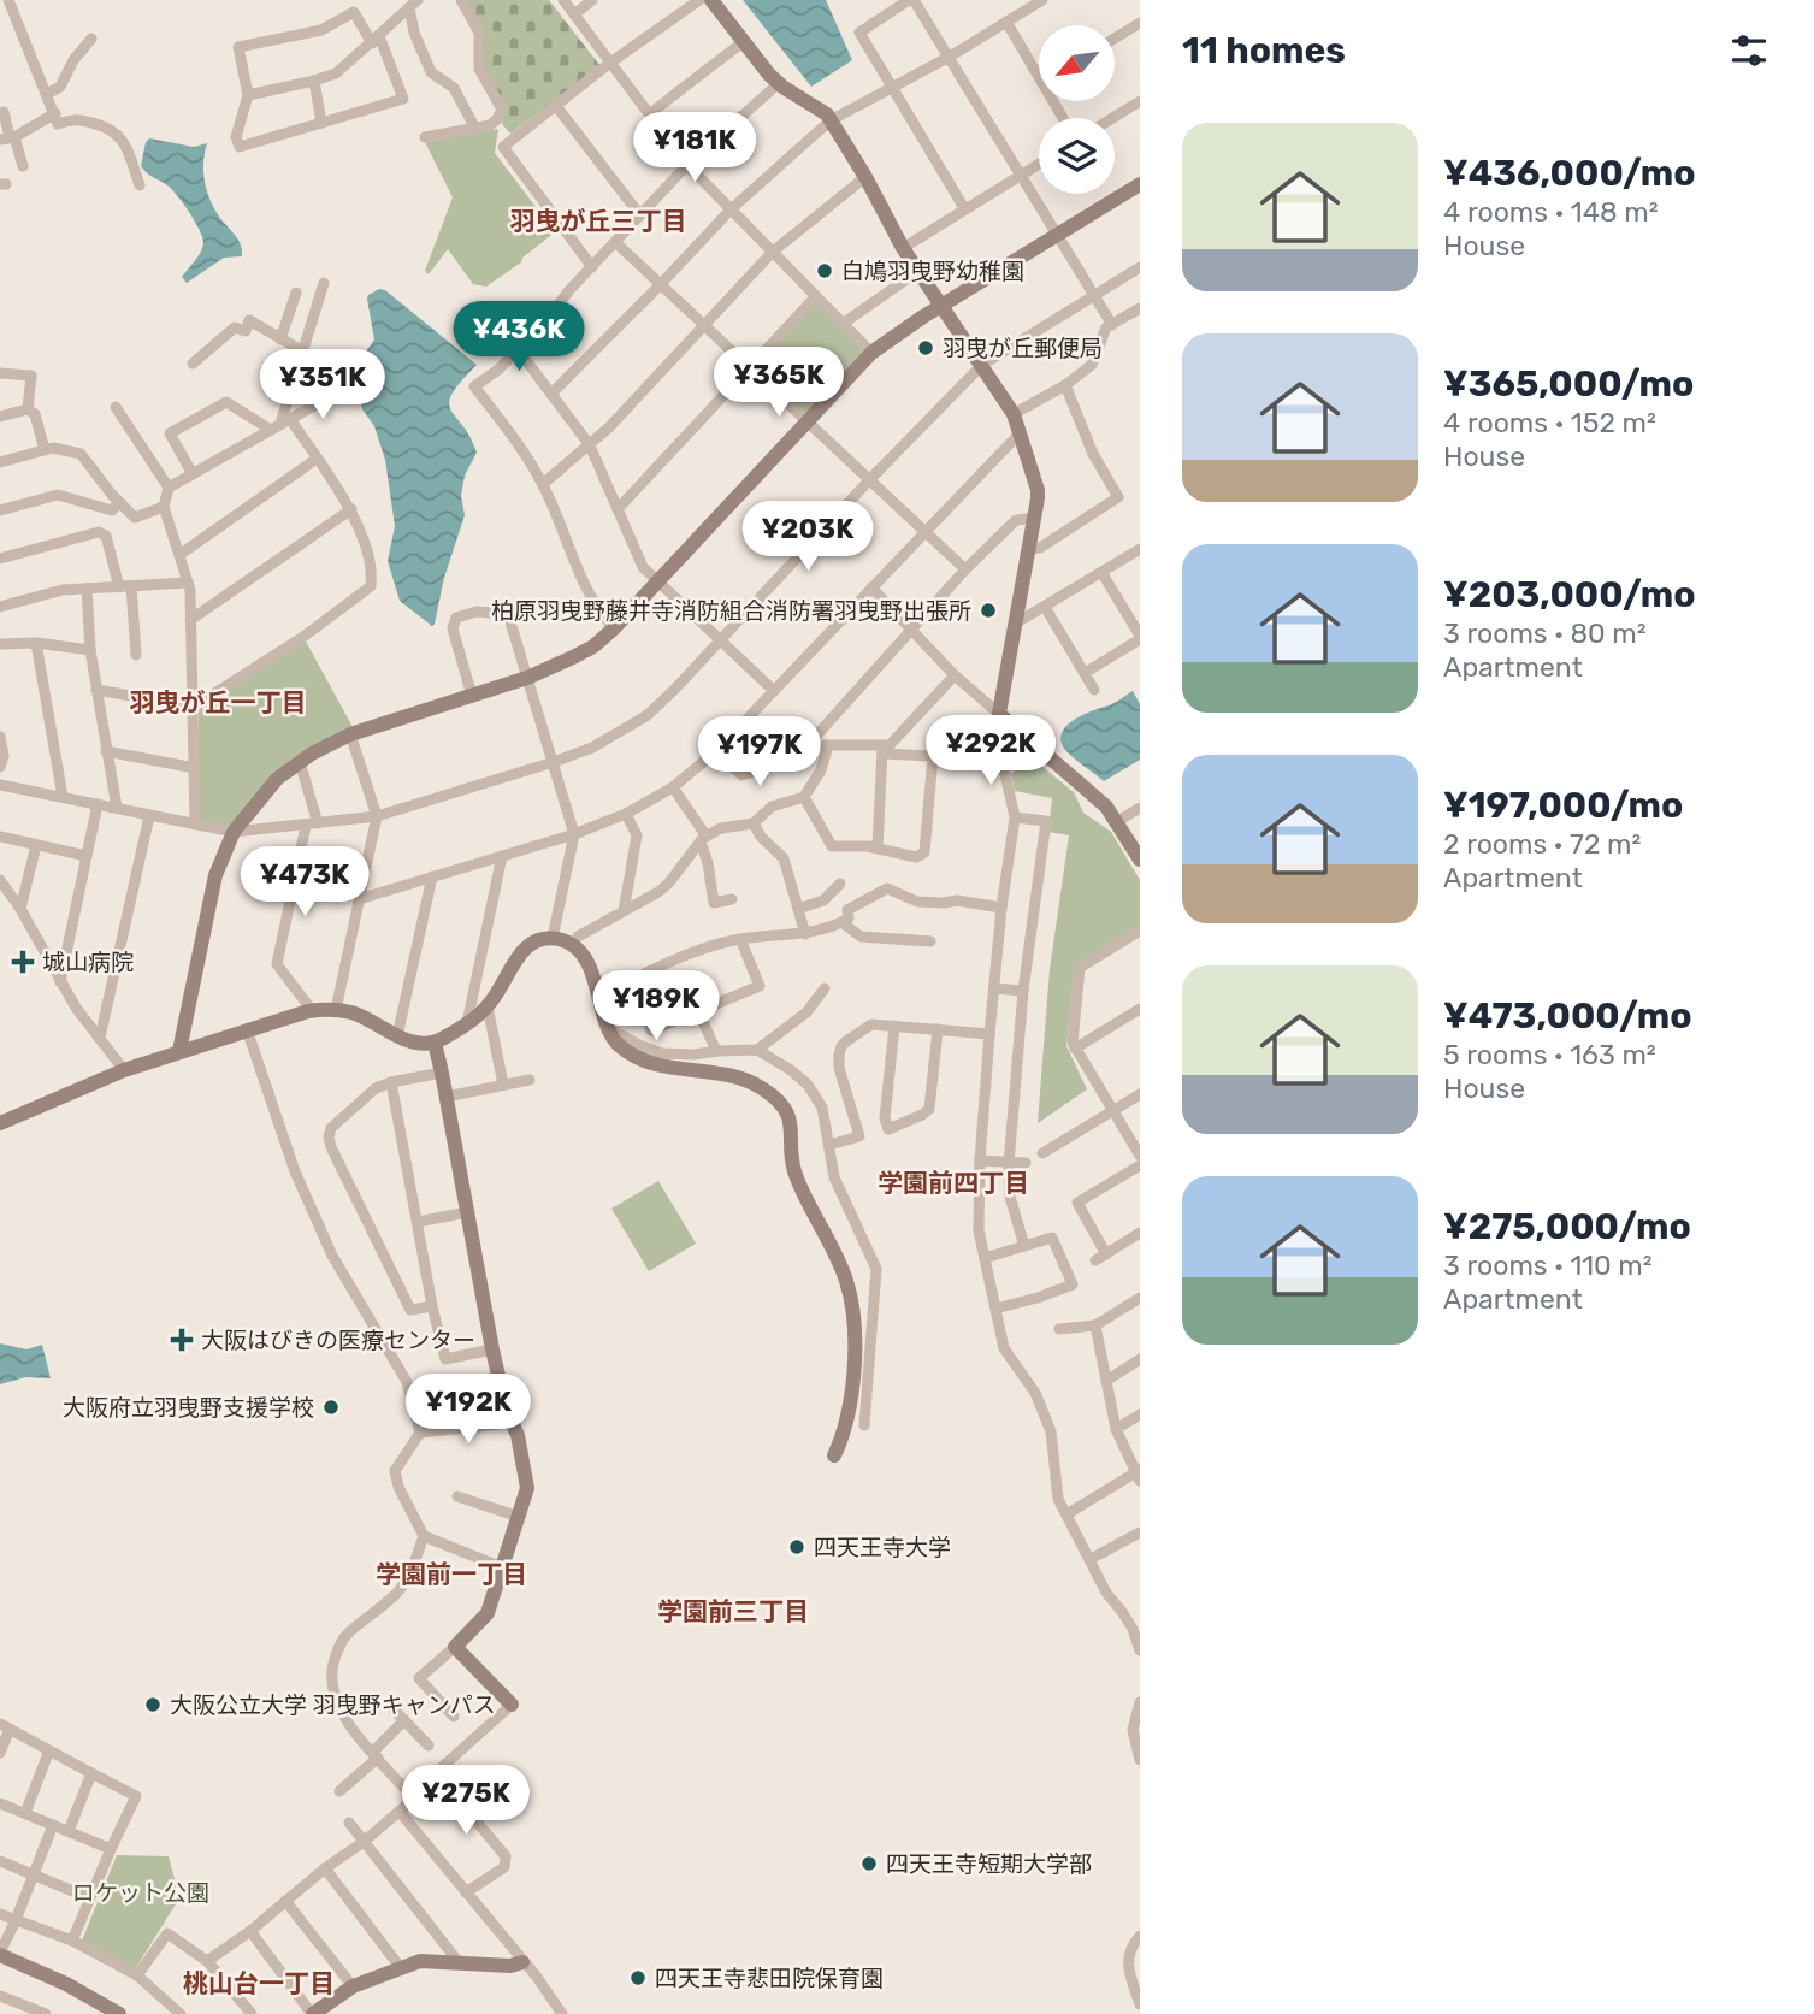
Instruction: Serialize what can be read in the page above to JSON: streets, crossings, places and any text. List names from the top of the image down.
{
  "districts": [
    "羽曳が丘三丁目",
    "羽曳が丘一丁目",
    "学園前四丁目",
    "学園前一丁目",
    "学園前三丁目",
    "桃山台一丁目"
  ],
  "parks": ["ロケット公園"],
  "places": {
    "other": [
      "白鳩羽曳野幼稚園",
      "羽曳が丘郵便局",
      "柏原羽曳野藤井寺消防組合消防署羽曳野出張所",
      "大阪府立羽曳野支援学校",
      "四天王寺大学",
      "大阪公立大学 羽曳野キャンパス",
      "四天王寺短期大学部",
      "四天王寺悲田院保育園"
    ],
    "health": ["城山病院", "大阪はびきの医療センター"]
  },
  "north": "bottom left",
  "page": {
    "heading": "11 homes",
    "list": [
      {
        "name": "¥436,000/mo",
        "note": "4 rooms · 148 m² · House"
      },
      {
        "name": "¥365,000/mo",
        "note": "4 rooms · 152 m² · House"
      },
      {
        "name": "¥203,000/mo",
        "note": "3 rooms · 80 m² · Apartment"
      },
      {
        "name": "¥197,000/mo",
        "note": "2 rooms · 72 m² · Apartment"
      },
      {
        "name": "¥473,000/mo",
        "note": "5 rooms · 163 m² · House"
      },
      {
        "name": "¥275,000/mo",
        "note": "3 rooms · 110 m² · Apartment"
      }
    ],
    "price": [
      "¥181K",
      "¥436K",
      "¥365K",
      "¥351K",
      "¥203K",
      "¥292K",
      "¥197K",
      "¥473K",
      "¥189K",
      "¥192K",
      "¥275K"
    ]
  }
}
